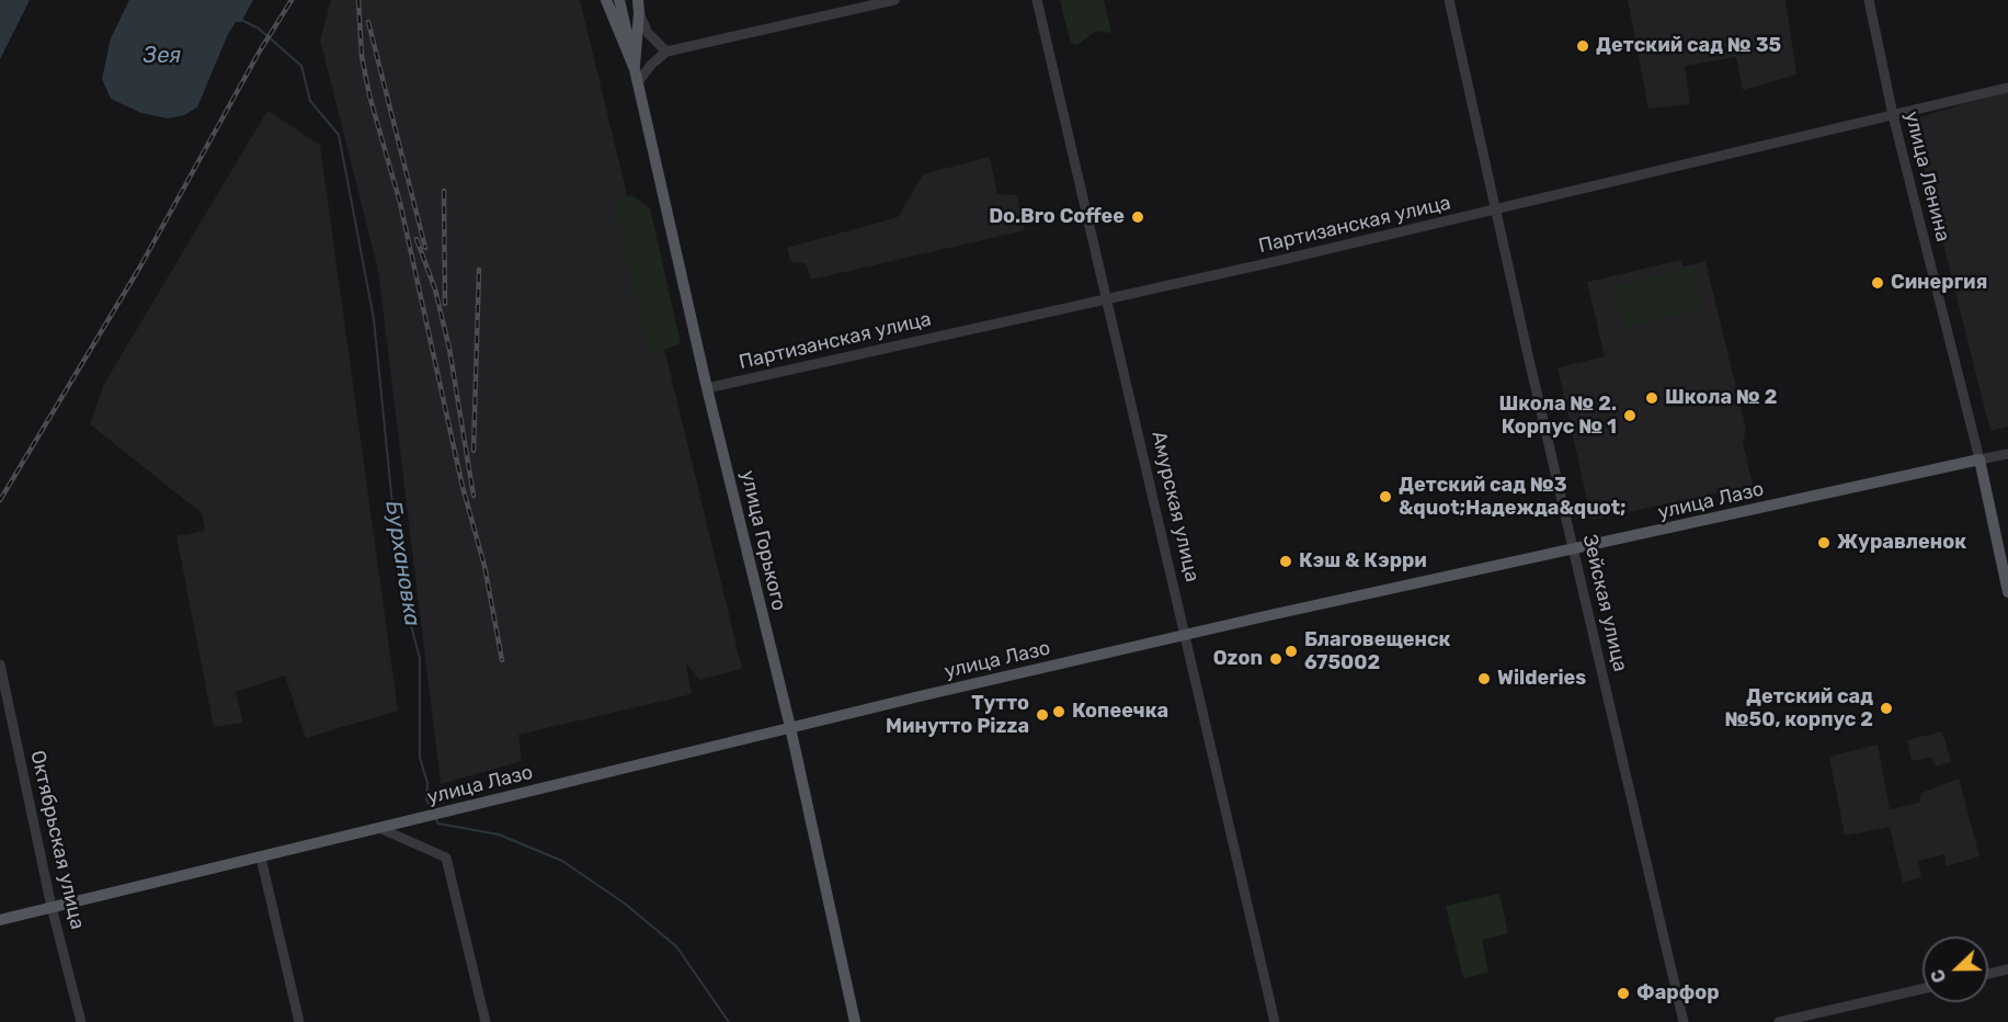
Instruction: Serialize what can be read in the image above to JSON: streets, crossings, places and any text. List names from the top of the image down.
{
  "streets": {
    "main road": ["улица Ленина", "улица Лазо", "улица Горького"],
    "street": [
      "Партизанская улица",
      "Амурская улица",
      "Зейская улица",
      "Октябрьская улица"
    ]
  },
  "crossings": [
    ["улица Ленина", "Партизанская улица"],
    ["улица Ленина", "улица Лазо"],
    ["Партизанская улица", "Амурская улица"],
    ["Партизанская улица", "улица Горького"],
    ["Партизанская улица", "Зейская улица"],
    ["улица Лазо", "Амурская улица"],
    ["улица Лазо", "улица Горького"],
    ["улица Лазо", "Зейская улица"],
    ["улица Лазо", "Октябрьская улица"]
  ],
  "water": ["Зея", "Бурхановка"],
  "places": [
    "Детский сад № 35",
    "Do.Bro Coffee",
    "Синергия",
    "Школа № 2",
    "Школа № 2. Корпус № 1",
    "Детский сад №3 &quot;Надежда&quot;",
    "Журавленок",
    "Кэш & Кэрри",
    "Благовещенск 675002",
    "Ozon",
    "Wilderies",
    "Детский сад №50, корпус 2",
    "Копеечка",
    "Тутто Минутто Pizza",
    "Фарфор"
  ],
  "north": "left"
}
